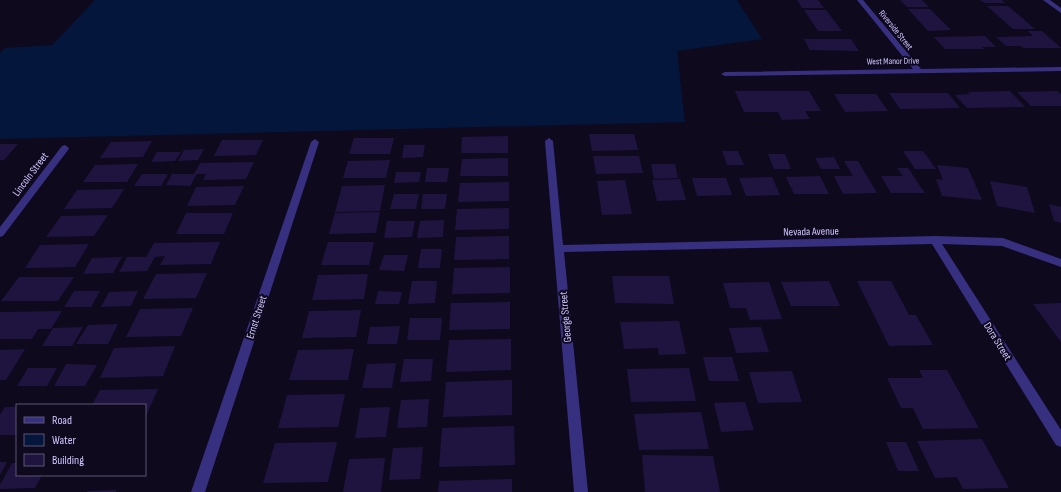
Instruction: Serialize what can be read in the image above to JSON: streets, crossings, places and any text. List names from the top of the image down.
{
  "streets": {
    "street": [
      "Riverside Street",
      "West Manor Drive",
      "Lincoln Street",
      "Nevada Avenue",
      "Ernst Street",
      "George Street",
      "Dora Street"
    ]
  },
  "crossings": [
    ["Riverside Street", "West Manor Drive"],
    ["Nevada Avenue", "George Street"],
    ["Nevada Avenue", "Dora Street"]
  ],
  "legend": ["Road", "Water", "Building"]
}
